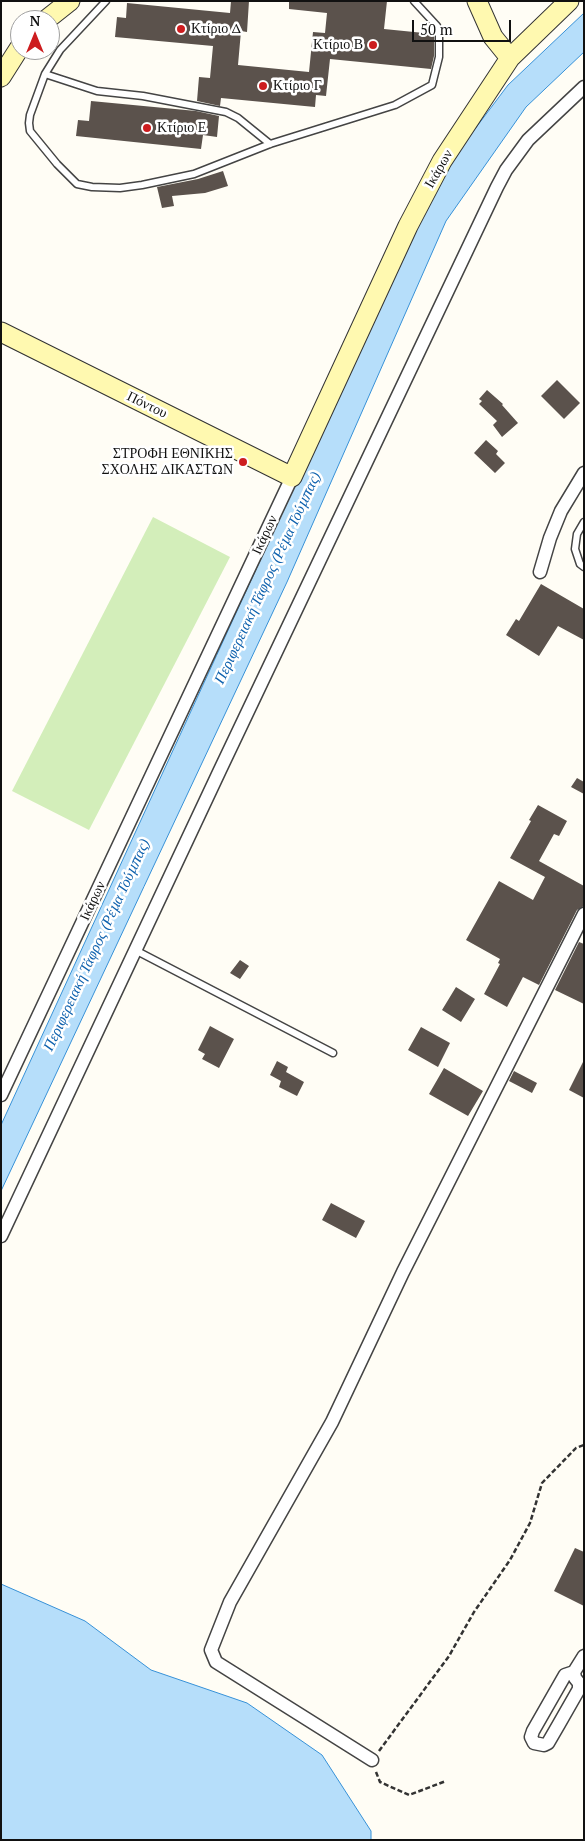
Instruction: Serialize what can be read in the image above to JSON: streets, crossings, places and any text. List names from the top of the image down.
{
  "streets": {
    "main road": ["Ικάρων", "Πόντου"]
  },
  "crossings": [
    ["Ικάρων", "Πόντου"]
  ],
  "water": ["Περιφερειακή Τάφρος (Ρέμα Τούμπας)"],
  "places": [
    "Κτίριο Δ",
    "Κτίριο Β",
    "Κτίριο Γ",
    "Κτίριο Ε",
    "ΣΤΡΟΦΗ ΕΘΝΙΚΗΣ ΣΧΟΛΗΣ ΔΙΚΑΣΤΩΝ"
  ],
  "scale_bar": "50 m",
  "north": "top"
}
